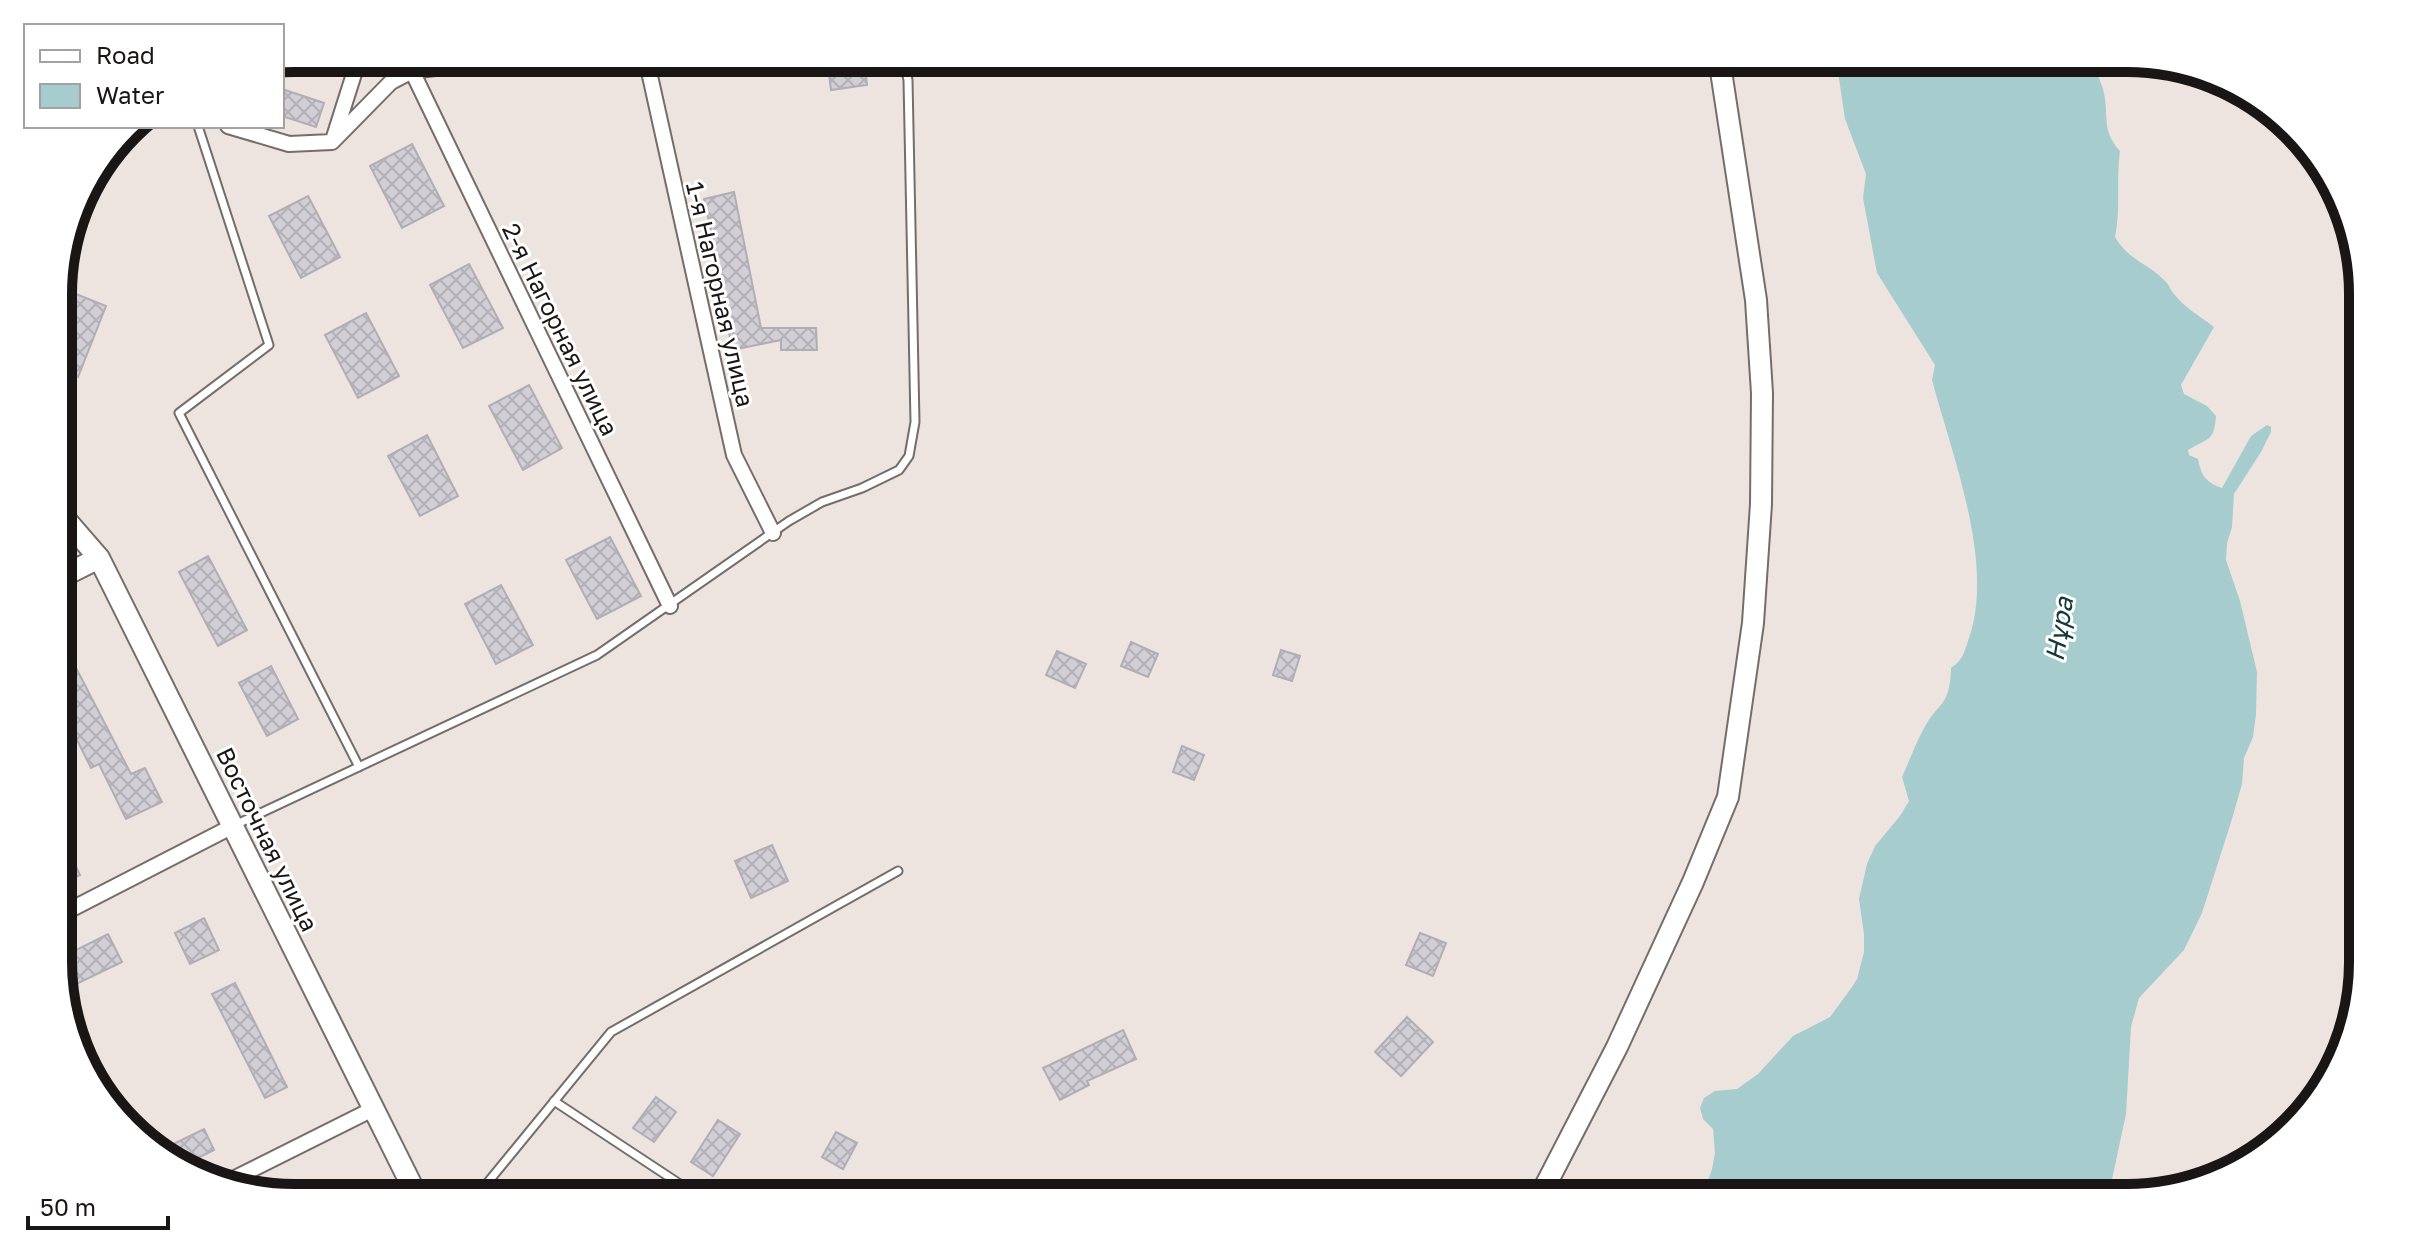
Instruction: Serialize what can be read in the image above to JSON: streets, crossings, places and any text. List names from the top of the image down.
{
  "streets": {
    "street": ["1-я Нагорная улица", "2-я Нагорная улица", "Восточная улица"]
  },
  "water": ["Нұра"],
  "legend": ["Road", "Water"],
  "scale_bar": "50 m"
}
